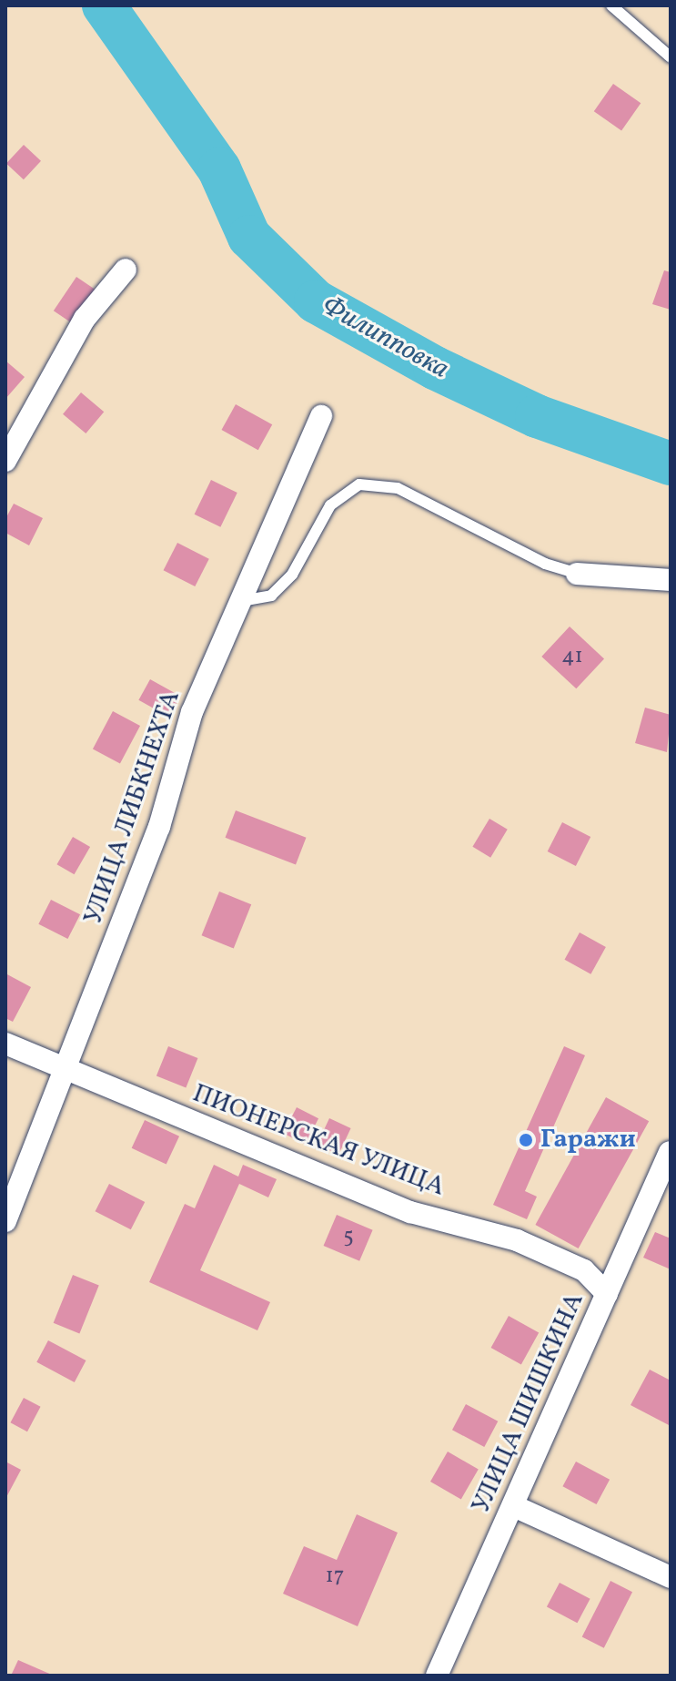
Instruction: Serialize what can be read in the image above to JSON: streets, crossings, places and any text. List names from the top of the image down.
{
  "streets": {
    "street": ["УЛИЦА ЛИБКНЕХТА", "ПИОНЕРСКАЯ УЛИЦА", "УЛИЦА ШИШКИНА"]
  },
  "crossings": [
    ["УЛИЦА ЛИБКНЕХТА", "ПИОНЕРСКАЯ УЛИЦА"],
    ["ПИОНЕРСКАЯ УЛИЦА", "УЛИЦА ШИШКИНА"]
  ],
  "water": ["Филипповка"],
  "places": ["Гаражи"],
  "house_numbers": ["41", "5", "17"]
}
